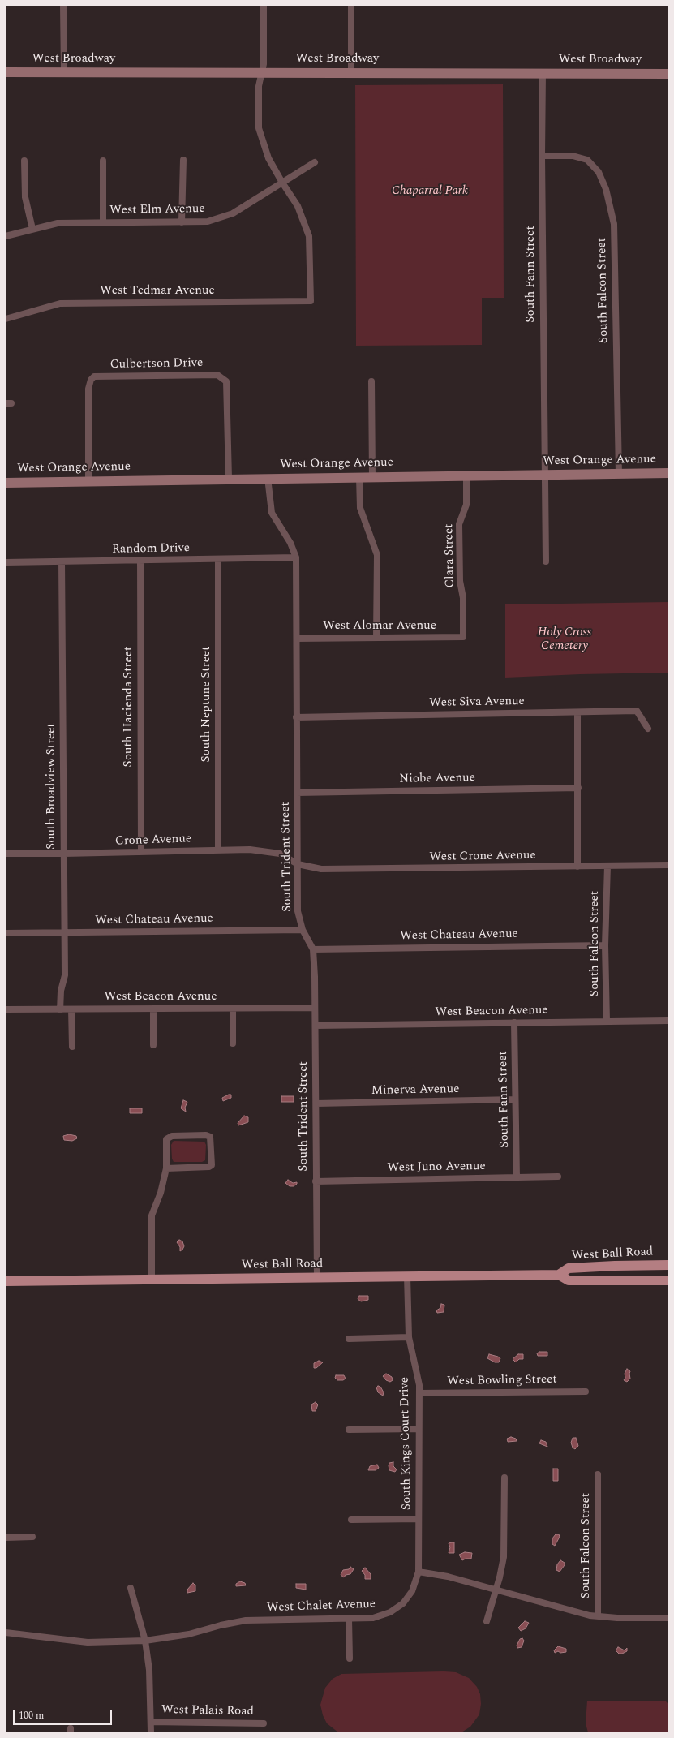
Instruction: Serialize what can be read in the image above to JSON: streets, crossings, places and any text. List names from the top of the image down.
{
  "streets": {
    "main road": ["West Ball Road"],
    "street": [
      "West Broadway",
      "West Elm Avenue",
      "South Fann Street",
      "South Falcon Street",
      "West Tedmar Avenue",
      "Culbertson Drive",
      "West Orange Avenue",
      "Random Drive",
      "Clara Street",
      "West Alomar Avenue",
      "West Siva Avenue",
      "South Neptune Street",
      "South Hacienda Street",
      "Niobe Avenue",
      "South Broadview Street",
      "Crone Avenue",
      "South Trident Street",
      "West Crone Avenue",
      "West Chateau Avenue",
      "West Beacon Avenue",
      "Minerva Avenue",
      "West Juno Avenue",
      "West Bowling Street",
      "South Kings Court Drive",
      "West Chalet Avenue",
      "West Palais Road"
    ]
  },
  "crossings": [
    ["West Broadway", "South Fann Street"],
    ["West Elm Avenue", "West Tedmar Avenue"],
    ["South Fann Street", "South Falcon Street"],
    ["South Fann Street", "West Orange Avenue"],
    ["South Fann Street", "West Beacon Avenue"],
    ["South Fann Street", "Minerva Avenue"],
    ["South Fann Street", "West Juno Avenue"],
    ["South Falcon Street", "West Orange Avenue"],
    ["South Falcon Street", "West Crone Avenue"],
    ["South Falcon Street", "West Chateau Avenue"],
    ["South Falcon Street", "West Beacon Avenue"],
    ["Culbertson Drive", "West Orange Avenue"],
    ["West Orange Avenue", "Clara Street"],
    ["West Orange Avenue", "South Trident Street"],
    ["Random Drive", "South Neptune Street"],
    ["Random Drive", "South Hacienda Street"],
    ["Random Drive", "South Broadview Street"],
    ["Random Drive", "South Trident Street"],
    ["Clara Street", "West Alomar Avenue"],
    ["West Alomar Avenue", "South Trident Street"],
    ["West Siva Avenue", "South Trident Street"],
    ["South Neptune Street", "Crone Avenue"],
    ["South Hacienda Street", "Crone Avenue"],
    ["Niobe Avenue", "South Trident Street"],
    ["South Broadview Street", "Crone Avenue"],
    ["South Broadview Street", "West Chateau Avenue"],
    ["South Broadview Street", "West Beacon Avenue"],
    ["Crone Avenue", "South Trident Street"],
    ["Crone Avenue", "West Crone Avenue"],
    ["South Trident Street", "West Crone Avenue"],
    ["South Trident Street", "West Chateau Avenue"],
    ["South Trident Street", "West Beacon Avenue"],
    ["South Trident Street", "Minerva Avenue"],
    ["South Trident Street", "West Juno Avenue"],
    ["South Trident Street", "West Ball Road"],
    ["West Ball Road", "South Kings Court Drive"],
    ["West Bowling Street", "South Kings Court Drive"],
    ["South Kings Court Drive", "West Chalet Avenue"]
  ],
  "parks": ["Chaparral Park", "Holy Cross Cemetery"],
  "scale_bar": "100 m"
}
